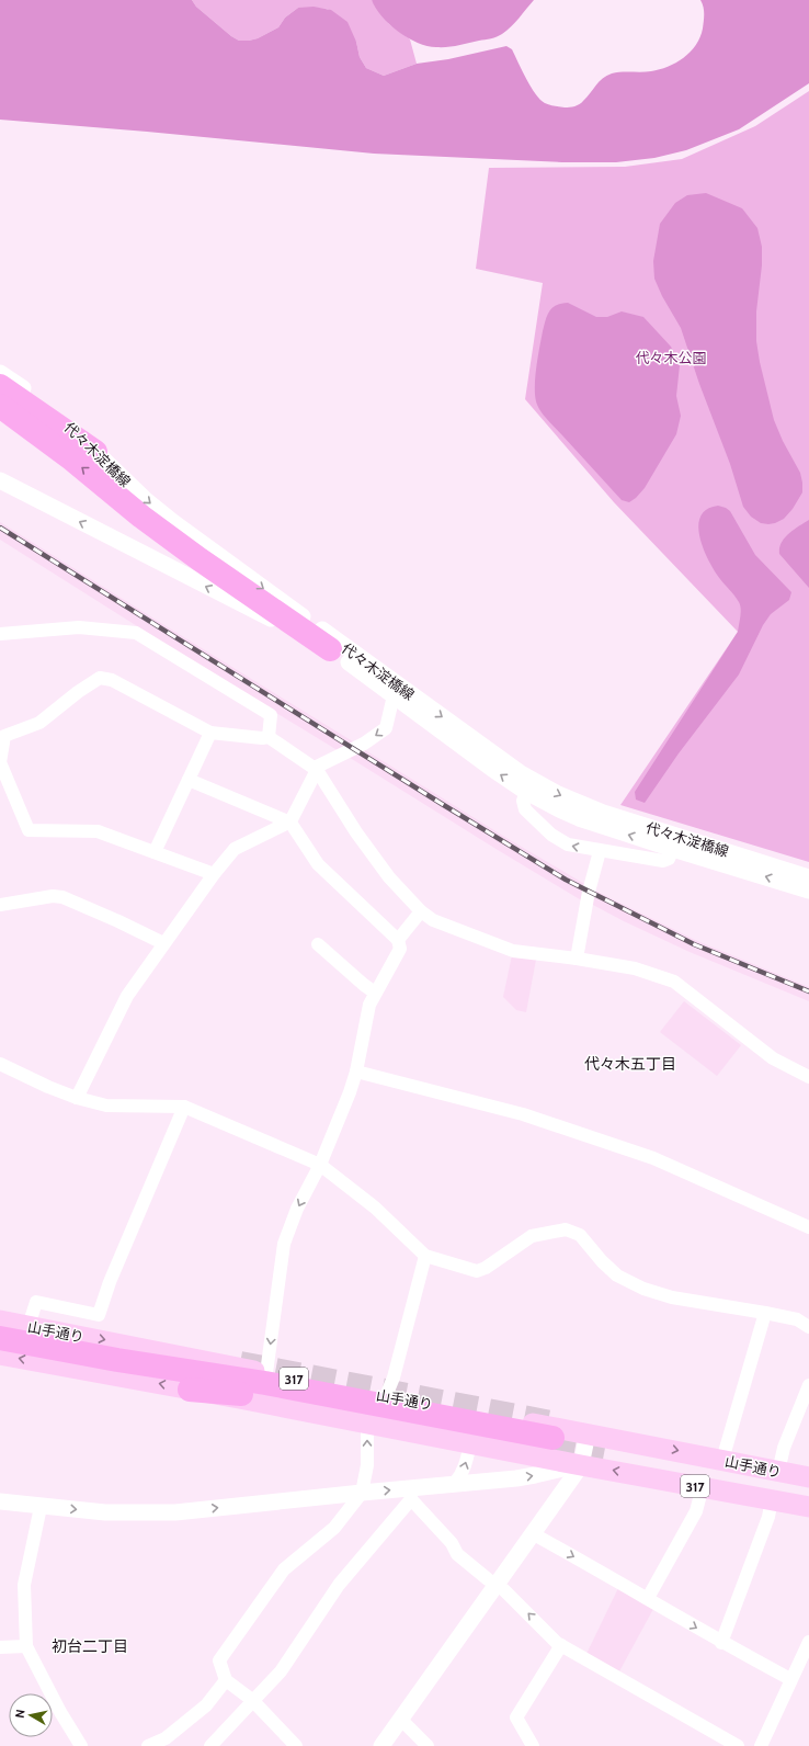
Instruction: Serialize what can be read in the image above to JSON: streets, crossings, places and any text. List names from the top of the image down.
{
  "streets": {
    "main road": ["山手通り", "317"],
    "street": ["代々木淀橋線"]
  },
  "districts": ["代々木五丁目", "初台二丁目"],
  "parks": ["代々木公園"],
  "north": "left"
}
